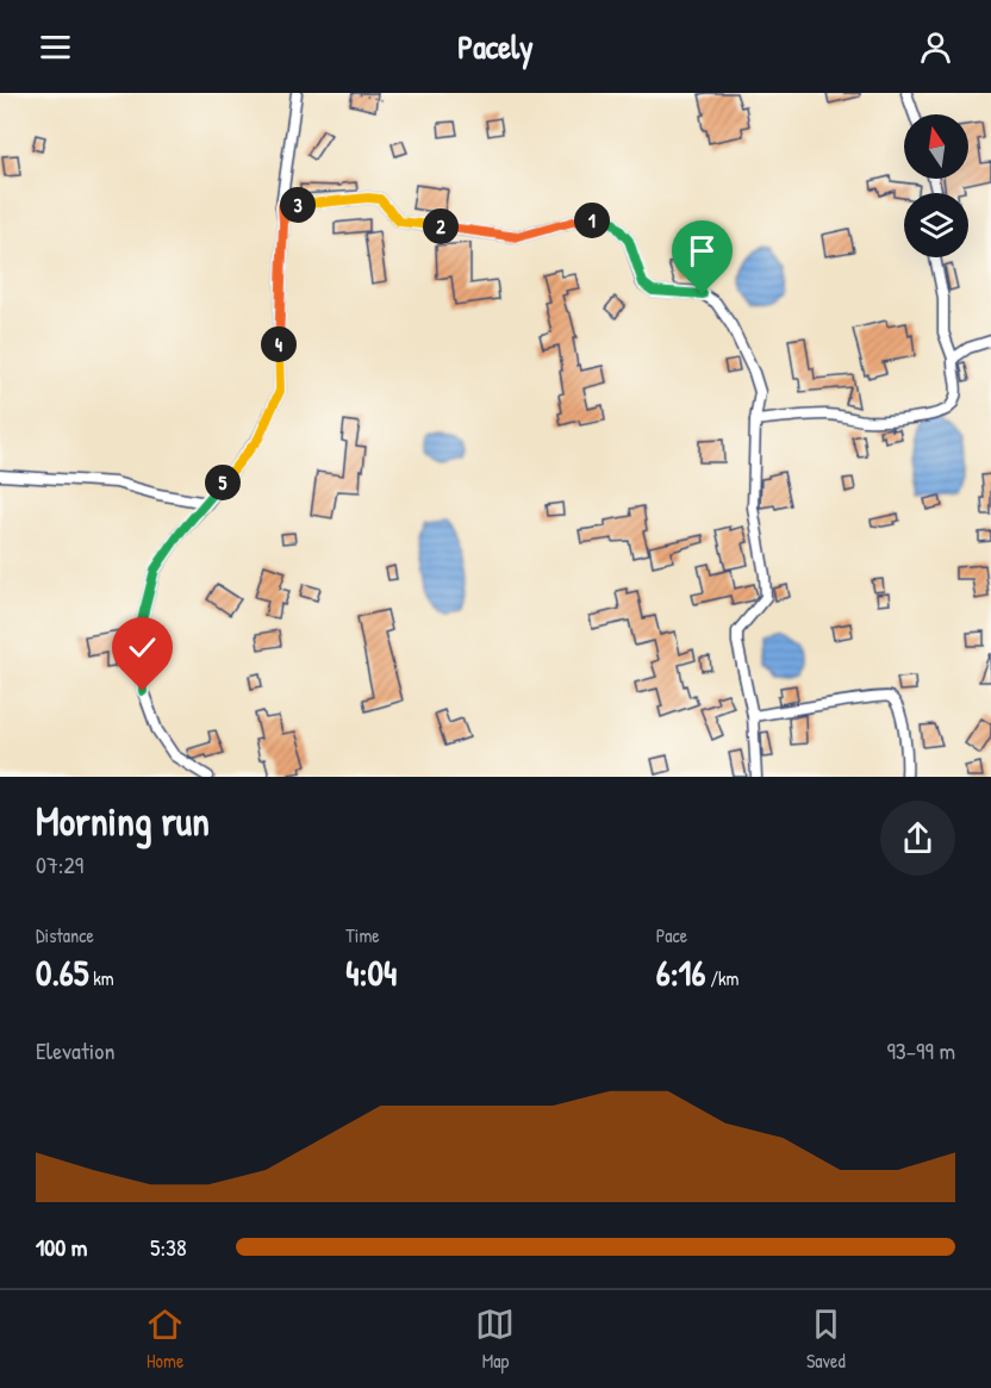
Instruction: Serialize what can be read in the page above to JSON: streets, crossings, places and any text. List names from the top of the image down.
{
  "north": "top",
  "page": {
    "header": "Pacely",
    "pins": [
      "3",
      "1",
      "2",
      "4",
      "5"
    ],
    "heading": ["Morning run", "07:29"],
    "stats": [
      ["Distance", "0.65 km"],
      ["Time", "4:04"],
      ["Pace", "6:16 /km"]
    ],
    "chart": ["Elevation", "93–99 m"],
    "list": [
      {
        "name": "100 m",
        "note": "5:38"
      }
    ],
    "tabs": ["Home", "Map", "Saved"]
  }
}
